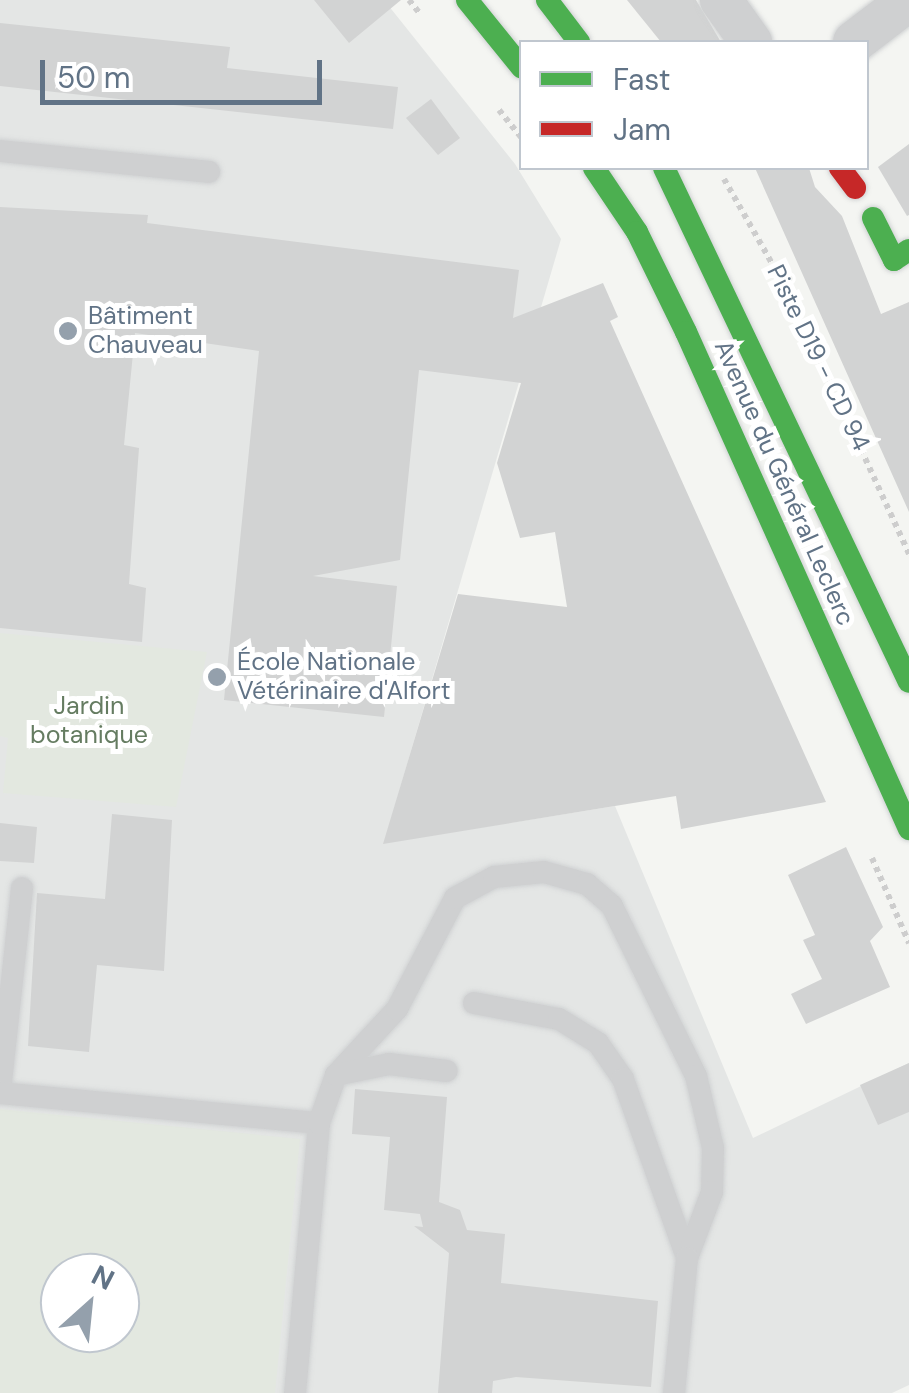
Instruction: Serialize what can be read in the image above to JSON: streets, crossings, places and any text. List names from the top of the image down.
{
  "streets": {
    "main road": ["Avenue du Général Leclerc"],
    "path": ["Piste D19 - CD 94"]
  },
  "parks": ["Jardin botanique"],
  "places": ["Bâtiment Chauveau", "École Nationale Vétérinaire d'Alfort"],
  "legend": ["Fast", "Jam"],
  "scale_bar": "50 m",
  "north": "top right"
}
